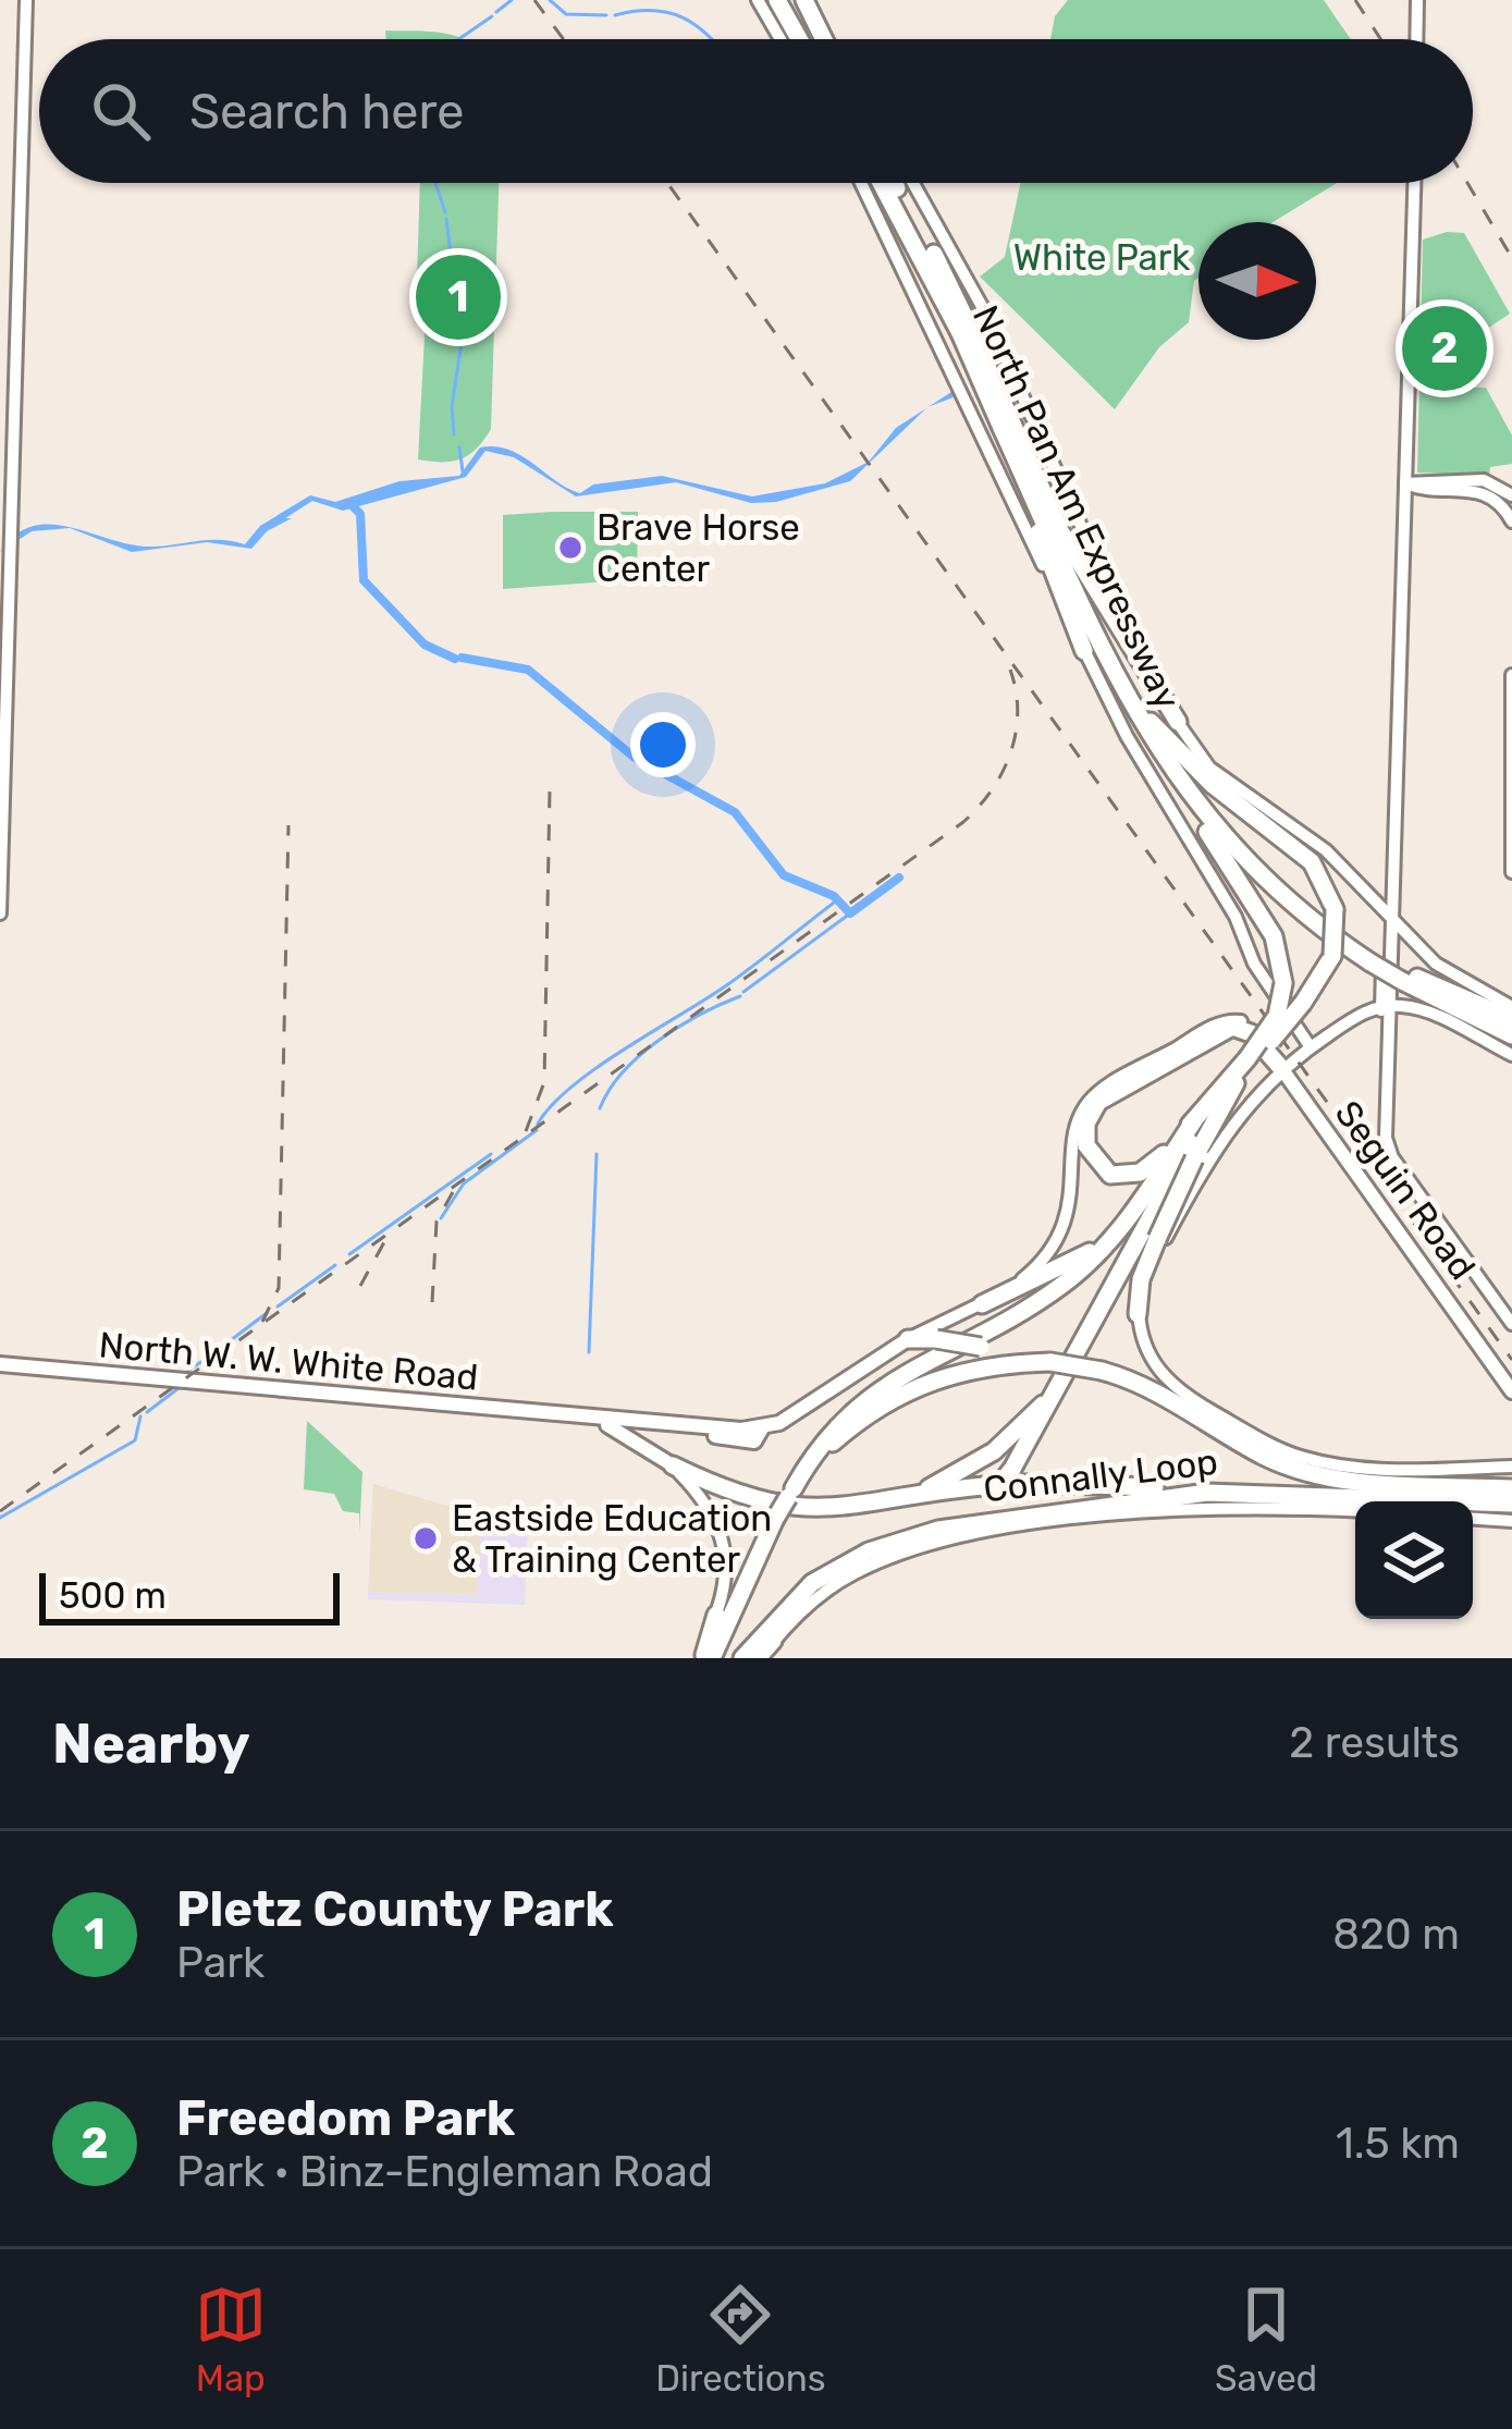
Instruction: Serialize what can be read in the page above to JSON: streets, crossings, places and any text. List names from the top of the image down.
{
  "streets": {
    "highway": ["North Pan Am Expressway", "Connally Loop"],
    "main road": ["Seguin Road", "North W. W. White Road"]
  },
  "parks": ["White Park"],
  "places": ["Brave Horse Center", "Eastside Education & Training Center"],
  "scale_bar": "500 m",
  "north": "right",
  "page": {
    "search": "Search here",
    "pins": ["1", "2"],
    "scale": "500 m",
    "heading": ["Nearby", "2 results"],
    "list": [
      {
        "mark": "1",
        "name": "Pletz County Park",
        "note": "Park",
        "value": "820 m"
      },
      {
        "mark": "2",
        "name": "Freedom Park",
        "note": "Park · Binz-Engleman Road",
        "value": "1.5 km"
      }
    ],
    "nav": ["Map", "Directions", "Saved"]
  }
}
